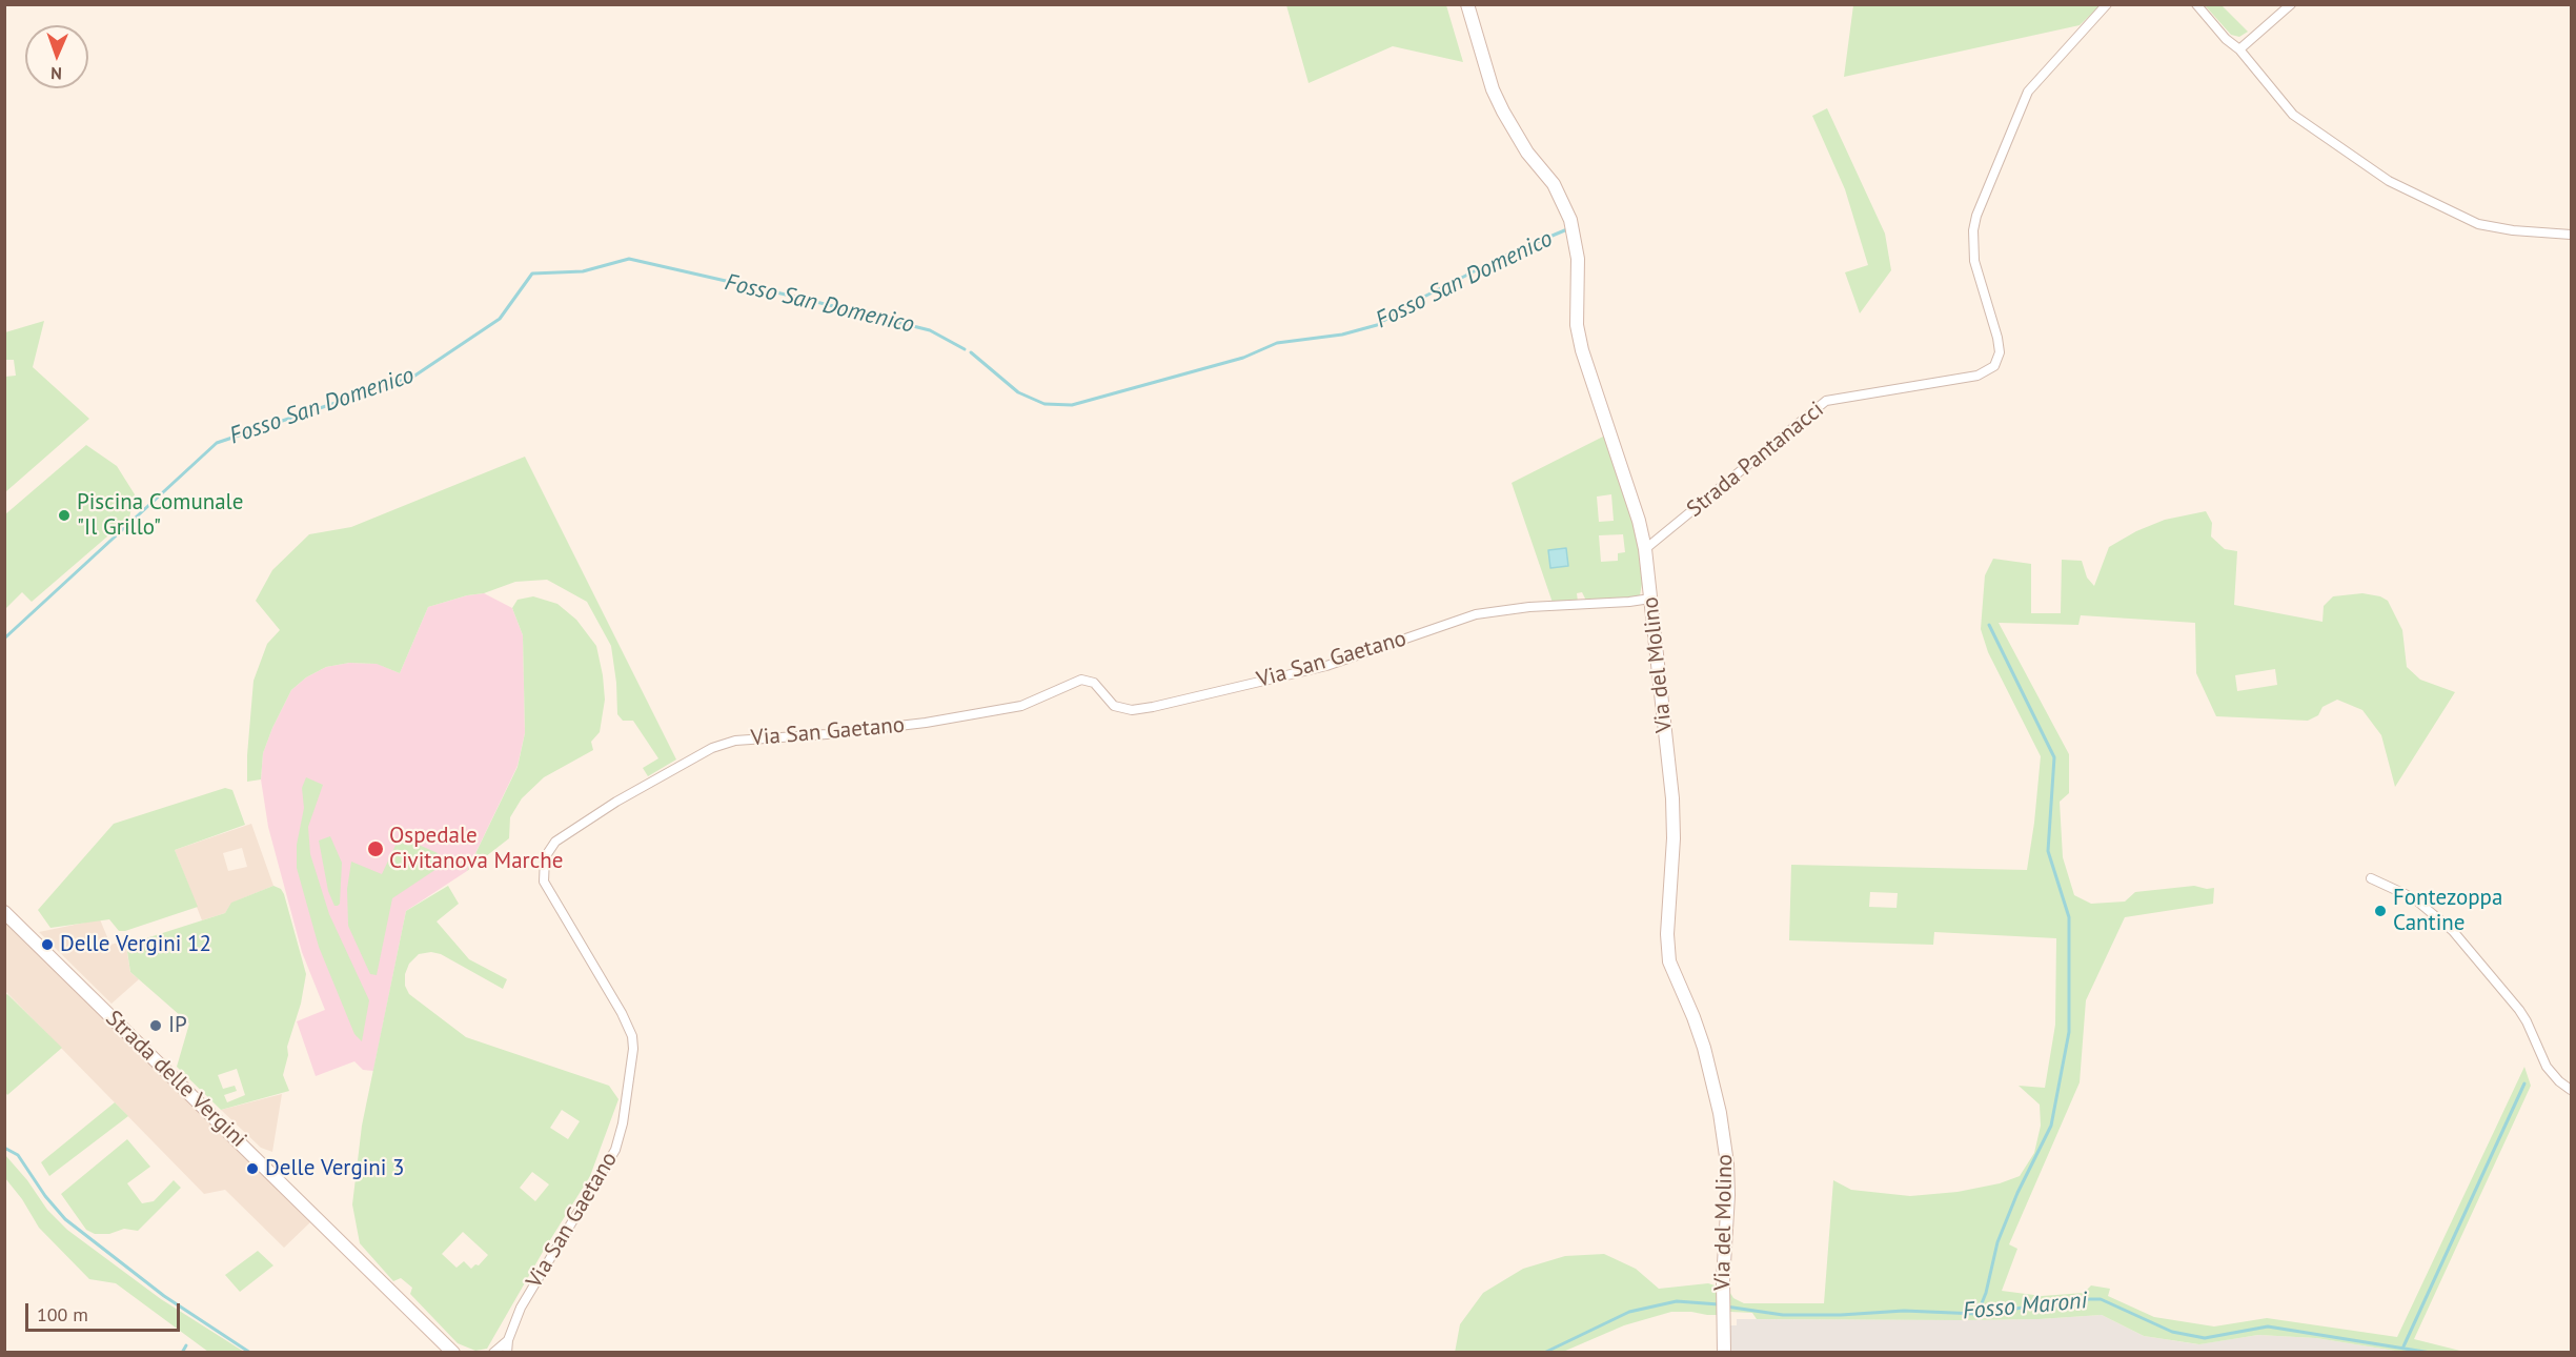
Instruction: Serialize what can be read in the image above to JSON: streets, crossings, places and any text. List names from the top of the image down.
{
  "streets": {
    "street": [
      "Strada Pantanacci",
      "Via San Gaetano",
      "Via del Molino",
      "Strada delle Vergini"
    ]
  },
  "crossings": [
    ["Strada Pantanacci", "Via del Molino"],
    ["Via San Gaetano", "Via del Molino"]
  ],
  "water": ["Fosso San Domenico", "Fosso Maroni"],
  "places": [
    "Piscina Comunale \"Il Grillo\"",
    "Ospedale Civitanova Marche",
    "Fontezoppa Cantine",
    "Delle Vergini 12",
    "IP",
    "Delle Vergini 3"
  ],
  "scale_bar": "100 m",
  "north": "bottom"
}
